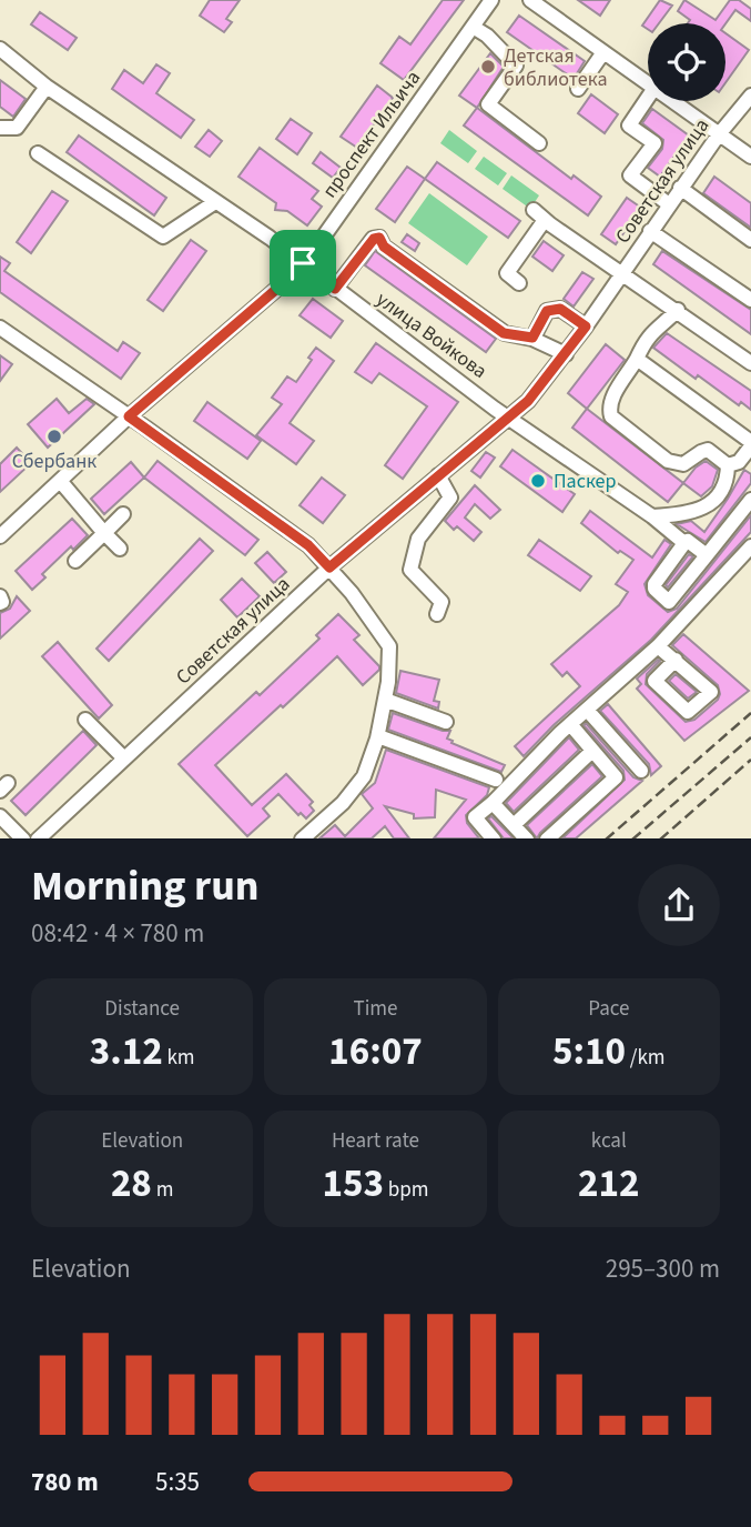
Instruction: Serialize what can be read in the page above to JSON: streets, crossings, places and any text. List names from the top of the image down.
{
  "streets": {
    "street": ["проспект Ильича", "Советская улица", "улица Войкова"]
  },
  "crossings": [
    ["проспект Ильича", "улица Войкова"],
    ["Советская улица", "улица Войкова"]
  ],
  "places": ["Детская библиотека", "Сбербанк", "Паскер"],
  "page": {
    "heading": ["Morning run", "08:42 · 4 × 780 m"],
    "stats": [
      ["Distance", "3.12 km"],
      ["Time", "16:07"],
      ["Pace", "5:10 /km"],
      ["Elevation", "28 m"],
      ["Heart rate", "153 bpm"],
      ["kcal", "212"]
    ],
    "chart": ["Elevation", "295–300 m"],
    "list": [
      {
        "name": "780 m",
        "note": "5:35"
      }
    ]
  }
}
